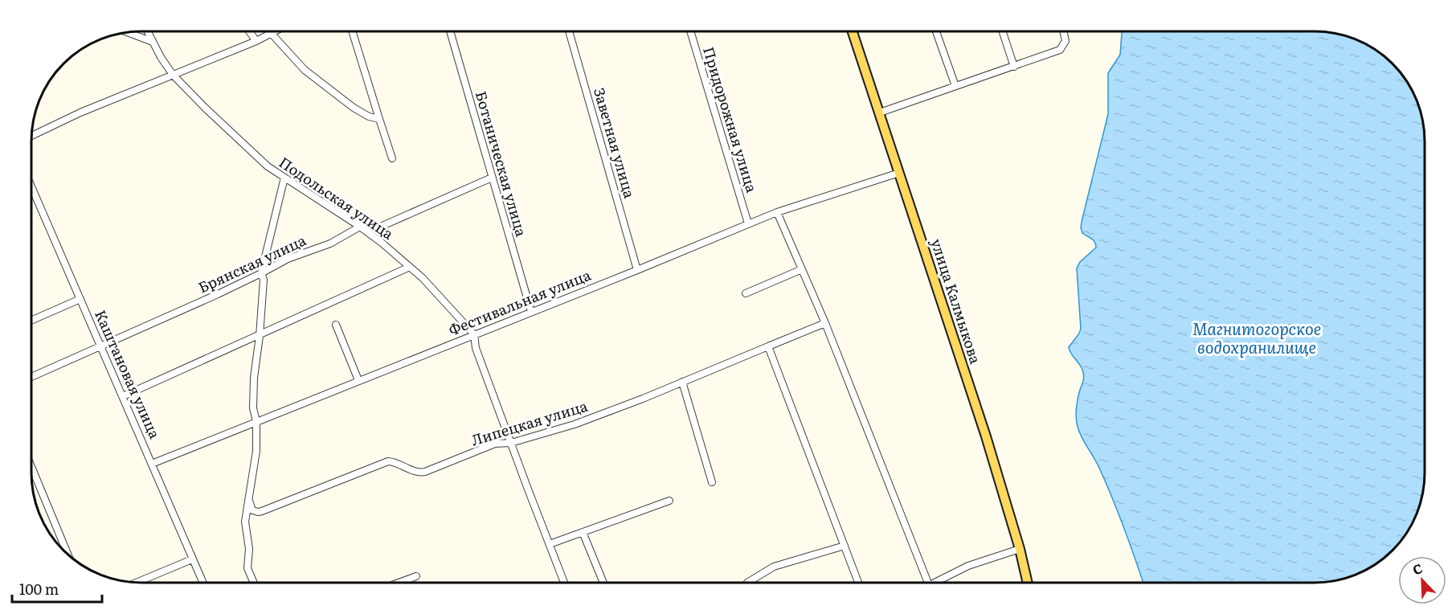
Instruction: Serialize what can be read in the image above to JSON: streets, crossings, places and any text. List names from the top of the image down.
{
  "streets": {
    "main road": ["улица Калмыкова"],
    "street": [
      "Придорожная улица",
      "Заветная улица",
      "Ботаническая улица",
      "Подольская улица",
      "Брянская улица",
      "Фестивальная улица",
      "Каштановая улица",
      "Липецкая улица"
    ]
  },
  "crossings": [
    ["Придорожная улица", "Фестивальная улица"],
    ["Заветная улица", "Фестивальная улица"],
    ["Ботаническая улица", "Брянская улица"],
    ["Ботаническая улица", "Фестивальная улица"],
    ["Подольская улица", "Брянская улица"],
    ["Подольская улица", "Фестивальная улица"],
    ["Подольская улица", "Липецкая улица"],
    ["Брянская улица", "Каштановая улица"],
    ["улица Калмыкова", "Фестивальная улица"],
    ["Фестивальная улица", "Каштановая улица"]
  ],
  "water": ["Магнитогорское водохранилище"],
  "scale_bar": "100 m",
  "north": "top left"
}
